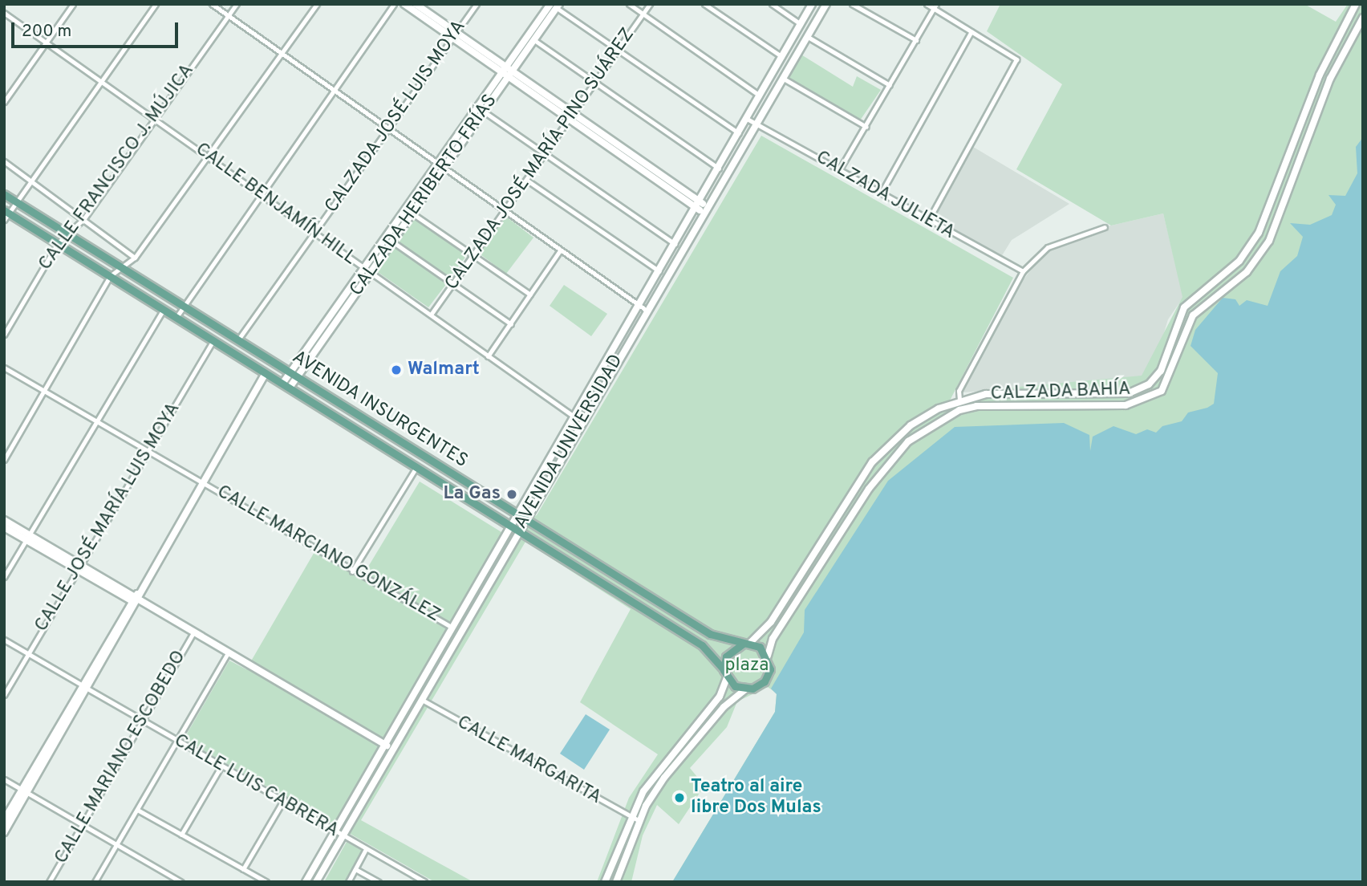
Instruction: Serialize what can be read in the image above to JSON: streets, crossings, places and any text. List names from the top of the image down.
{
  "streets": {
    "main road": [
      "CALZADA HERIBERTO FRÍAS",
      "CALZADA BAHÍA",
      "AVENIDA INSURGENTES",
      "AVENIDA UNIVERSIDAD"
    ],
    "street": [
      "CALZADA JOSÉ LUIS MOYA",
      "CALZADA JOSÉ MARÍA PINO SUÁREZ",
      "CALLE FRANCISCO J. MÚJICA",
      "CALZADA JULIETA",
      "CALLE BENJAMÍN HILL",
      "CALLE JOSÉ MARÍA LUIS MOYA",
      "CALLE MARCIANO GONZÁLEZ",
      "CALLE MARIANO ESCOBEDO",
      "CALLE MARGARITA",
      "CALLE LUIS CABRERA"
    ]
  },
  "crossings": [
    ["CALZADA JOSÉ LUIS MOYA", "CALLE BENJAMÍN HILL"],
    ["CALZADA JOSÉ LUIS MOYA", "AVENIDA INSURGENTES"],
    ["CALZADA JOSÉ MARÍA PINO SUÁREZ", "CALLE BENJAMÍN HILL"],
    ["CALLE FRANCISCO J. MÚJICA", "CALLE BENJAMÍN HILL"],
    ["CALLE FRANCISCO J. MÚJICA", "AVENIDA INSURGENTES"],
    ["CALZADA HERIBERTO FRÍAS", "CALLE BENJAMÍN HILL"],
    ["CALZADA HERIBERTO FRÍAS", "AVENIDA INSURGENTES"],
    ["CALZADA JULIETA", "AVENIDA UNIVERSIDAD"],
    ["CALLE BENJAMÍN HILL", "AVENIDA UNIVERSIDAD"],
    ["CALZADA BAHÍA", "AVENIDA INSURGENTES"],
    ["AVENIDA INSURGENTES", "AVENIDA UNIVERSIDAD"],
    ["AVENIDA INSURGENTES", "CALLE JOSÉ MARÍA LUIS MOYA"],
    ["AVENIDA UNIVERSIDAD", "CALLE MARCIANO GONZÁLEZ"],
    ["AVENIDA UNIVERSIDAD", "CALLE MARGARITA"],
    ["AVENIDA UNIVERSIDAD", "CALLE LUIS CABRERA"],
    ["CALLE JOSÉ MARÍA LUIS MOYA", "CALLE MARCIANO GONZÁLEZ"],
    ["CALLE JOSÉ MARÍA LUIS MOYA", "CALLE LUIS CABRERA"],
    ["CALLE MARIANO ESCOBEDO", "CALLE LUIS CABRERA"]
  ],
  "parks": ["plaza"],
  "places": ["Walmart", "La Gas", "Teatro al aire libre Dos Mulas"],
  "scale_bar": "200 m"
}
